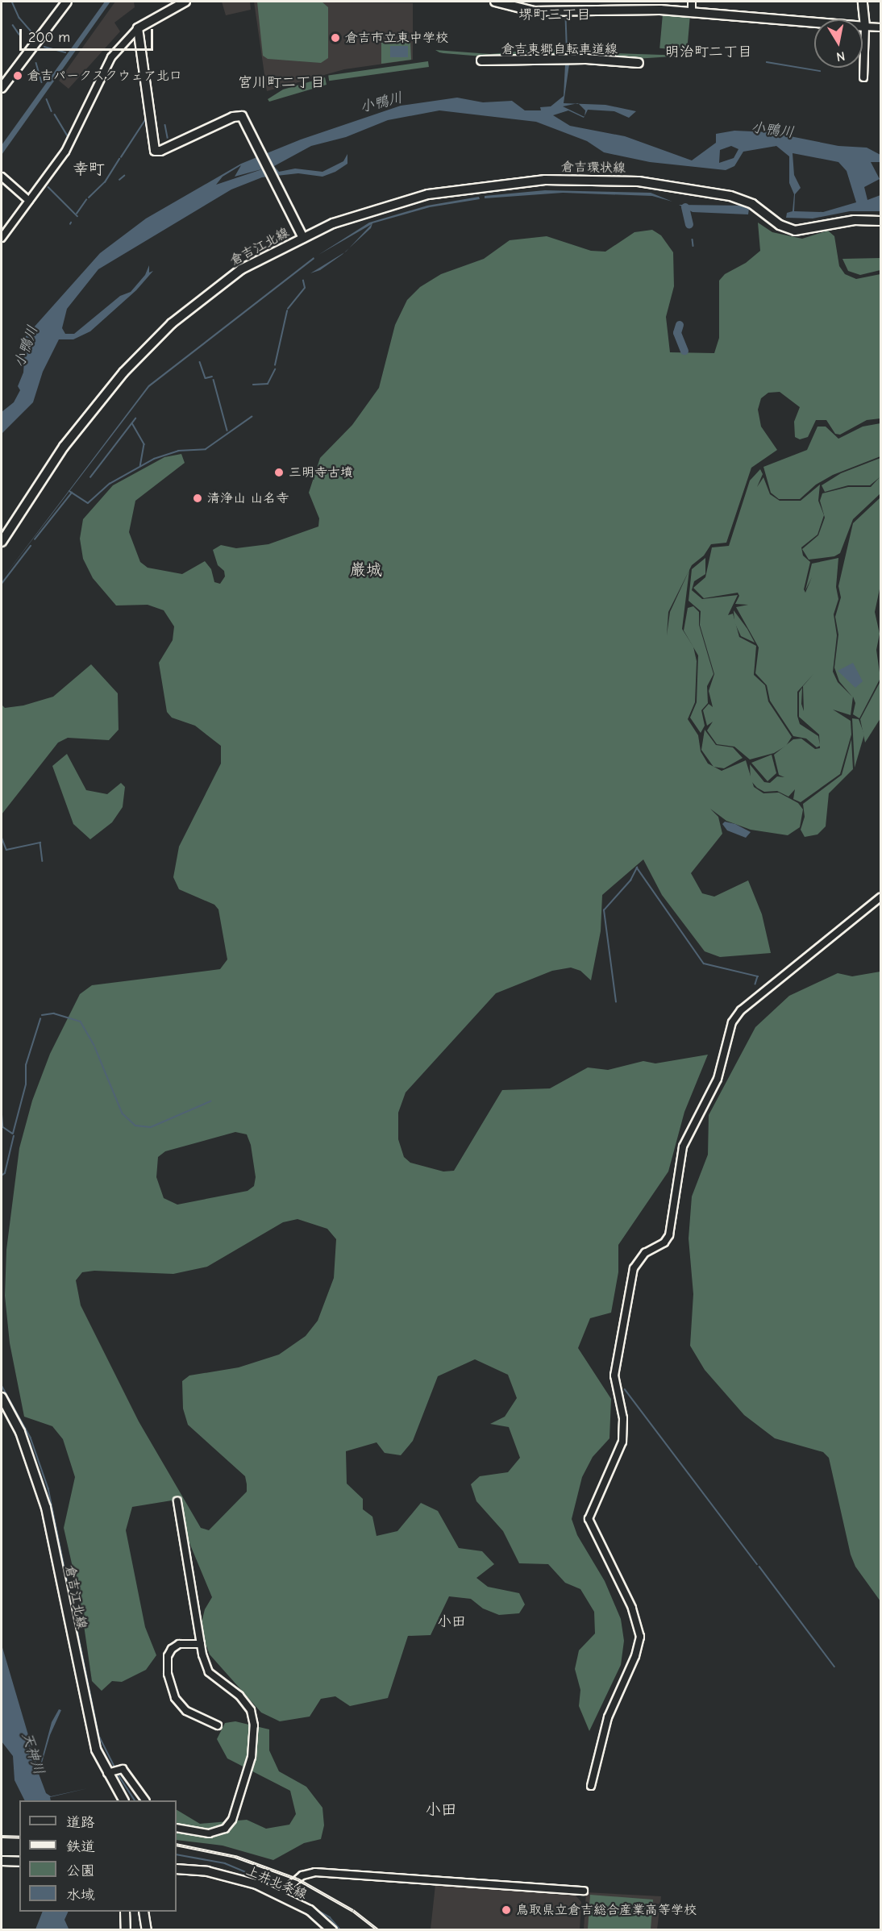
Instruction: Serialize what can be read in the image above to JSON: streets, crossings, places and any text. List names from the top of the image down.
{
  "streets": {
    "main road": [
      "倉吉東郷自転車道線",
      "倉吉環状線",
      "倉吉江北線",
      "上井北条線"
    ]
  },
  "crossings": [
    ["倉吉環状線", "倉吉江北線"]
  ],
  "districts": [
    "堺町三丁目",
    "明治町二丁目",
    "宮川町二丁目",
    "幸町",
    "巌城",
    "小田",
    "小田"
  ],
  "water": ["小鴨川", "天神川"],
  "places": [
    "倉吉市立東中学校",
    "倉吉パークスクウェア北口",
    "三明寺古墳",
    "清浄山 山名寺",
    "鳥取県立倉吉総合産業高等学校"
  ],
  "legend": [
    "道路",
    "鉄道",
    "公園",
    "水域"
  ],
  "scale_bar": "200 m",
  "north": "bottom"
}
